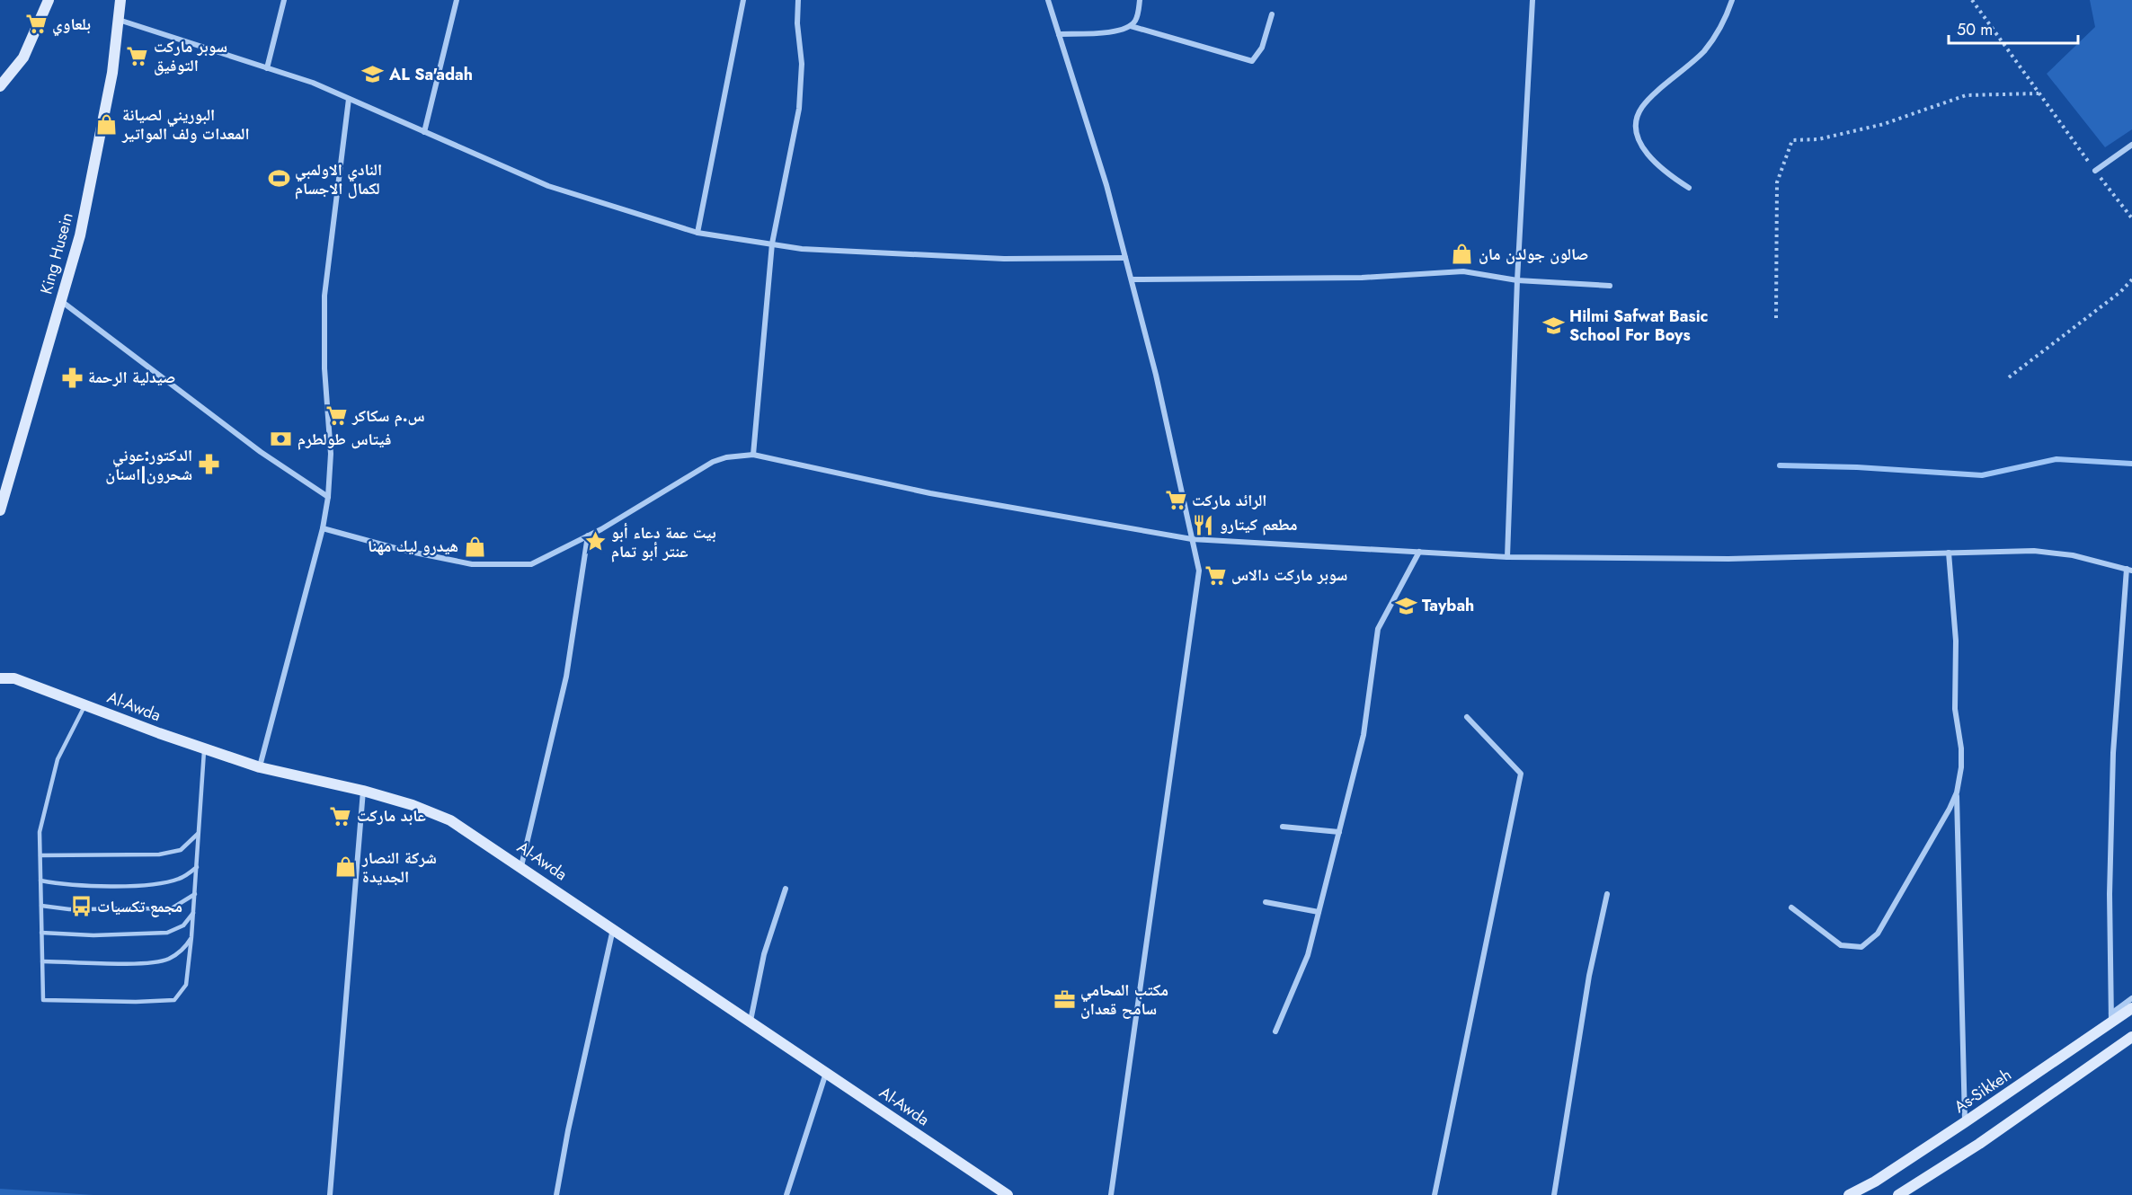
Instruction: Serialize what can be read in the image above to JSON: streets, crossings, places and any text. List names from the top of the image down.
{
  "streets": {
    "street": ["King Husein", "Al-Awda", "As-Sikkeh"]
  },
  "places": {
    "supermarket": [
      "بلعاوي",
      "سوبر ماركت التوفيق",
      "س.م سكاكر",
      "الرائد ماركت",
      "سوبر ماركت دالاس",
      "عابد ماركت"
    ],
    "school or university": ["AL Sa'adah", "Hilmi Safwat Basic School For Boys", "Taybah"],
    "shop": [
      "البوريني لصيانة المعدات ولف المواتير",
      "صالون جولدن مان",
      "هيدرو ليك مهنا",
      "شركة النصار الجديدة"
    ],
    "sports": ["النادي الاولمبي لكمال الاجسام"],
    "pharmacy": ["صيدلية الرحمة", "الدكتور:عوني شحرون|اسنان"],
    "bank": ["فيتاس طولطرم"],
    "restaurant": ["مطعم كيتارو"],
    "place": ["بيت عمة دعاء أبو عنتر أبو تمام"],
    "bus stop": ["مجمع تكسيات"],
    "office": ["مكتب المحامي سامح قعدان"]
  },
  "scale_bar": "50 m"
}
